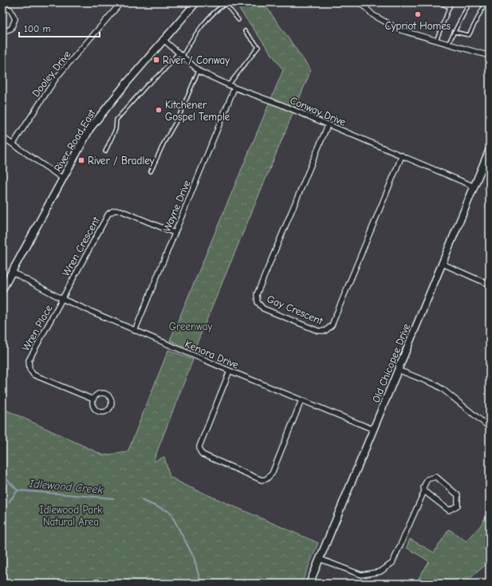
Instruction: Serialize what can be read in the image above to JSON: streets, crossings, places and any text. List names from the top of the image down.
{
  "streets": {
    "street": [
      "Dooley Drive",
      "Conway Drive",
      "River Road East",
      "Wayne Drive",
      "Wren Crescent",
      "Gay Crescent",
      "Wren Place",
      "Kenora Drive",
      "Old Chicopee Drive"
    ]
  },
  "crossings": [
    ["Conway Drive", "River Road East"],
    ["Conway Drive", "Wayne Drive"],
    ["Conway Drive", "Gay Crescent"],
    ["Conway Drive", "Old Chicopee Drive"],
    ["River Road East", "Kenora Drive"],
    ["Wayne Drive", "Wren Crescent"],
    ["Wayne Drive", "Kenora Drive"],
    ["Wren Crescent", "Wren Place"],
    ["Wren Crescent", "Kenora Drive"],
    ["Wren Place", "Kenora Drive"],
    ["Kenora Drive", "Old Chicopee Drive"]
  ],
  "water": ["Idlewood Creek"],
  "parks": ["Greenway", "Idlewood Park Natural Area"],
  "places": {
    "other": ["Cypriot Homes", "Kitchener Gospel Temple"],
    "transit": ["River / Conway", "River / Bradley"]
  },
  "scale_bar": "100 m"
}
